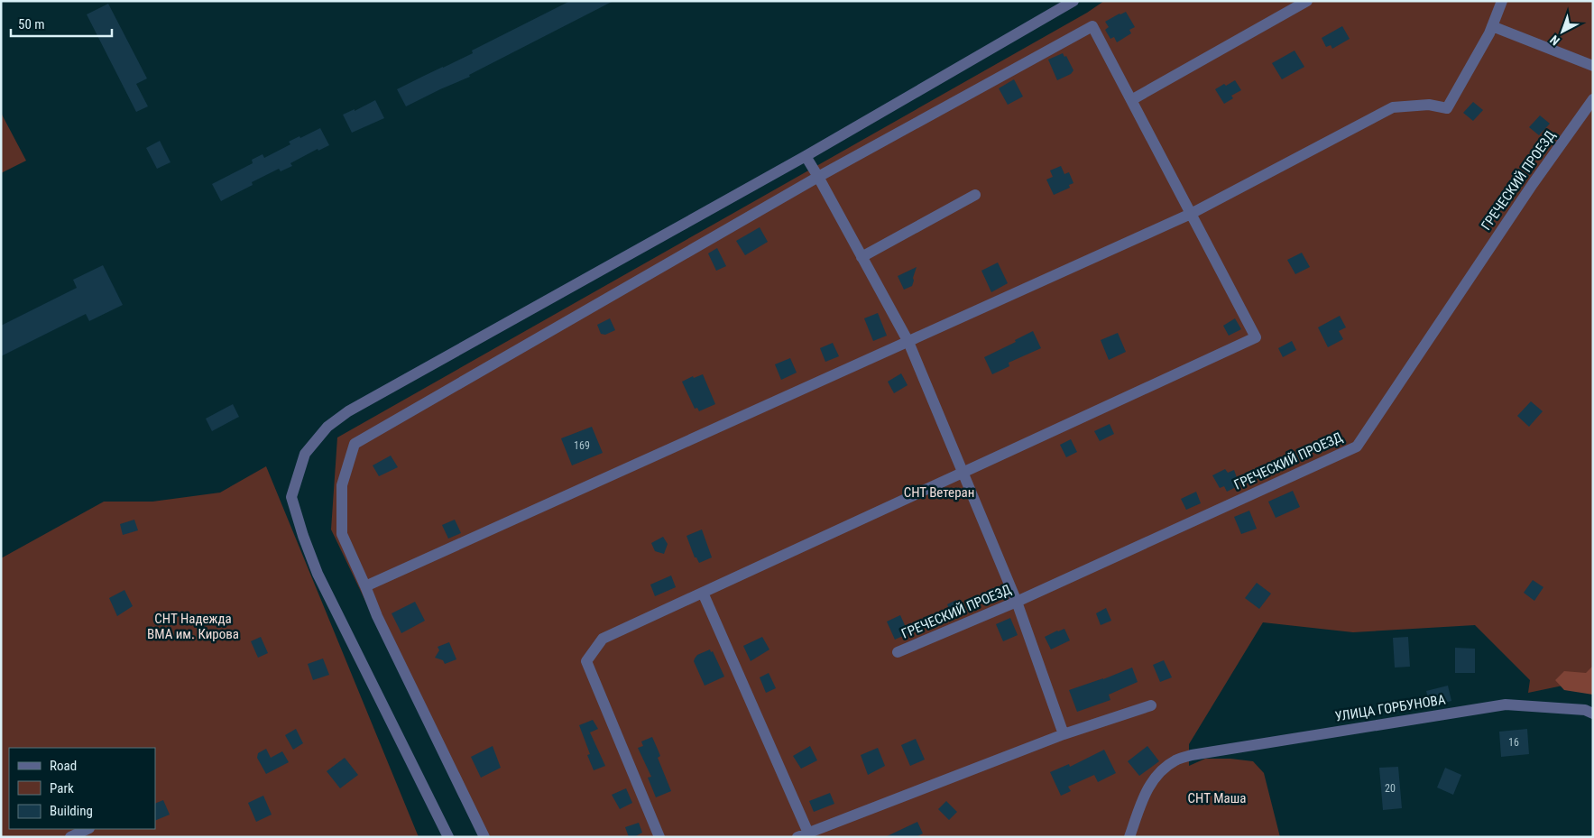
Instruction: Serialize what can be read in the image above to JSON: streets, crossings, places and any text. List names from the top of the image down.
{
  "streets": {
    "street": ["ГРЕЧЕСКИЙ ПРОЕЗД", "УЛИЦА ГОРБУНОВА"]
  },
  "parks": ["СНТ Ветеран", "СНТ Надежда ВМА им. Кирова", "СНТ Маша"],
  "house_numbers": ["169", "16", "20"],
  "legend": ["Road", "Park", "Building"],
  "scale_bar": "50 m",
  "north": "bottom left"
}
